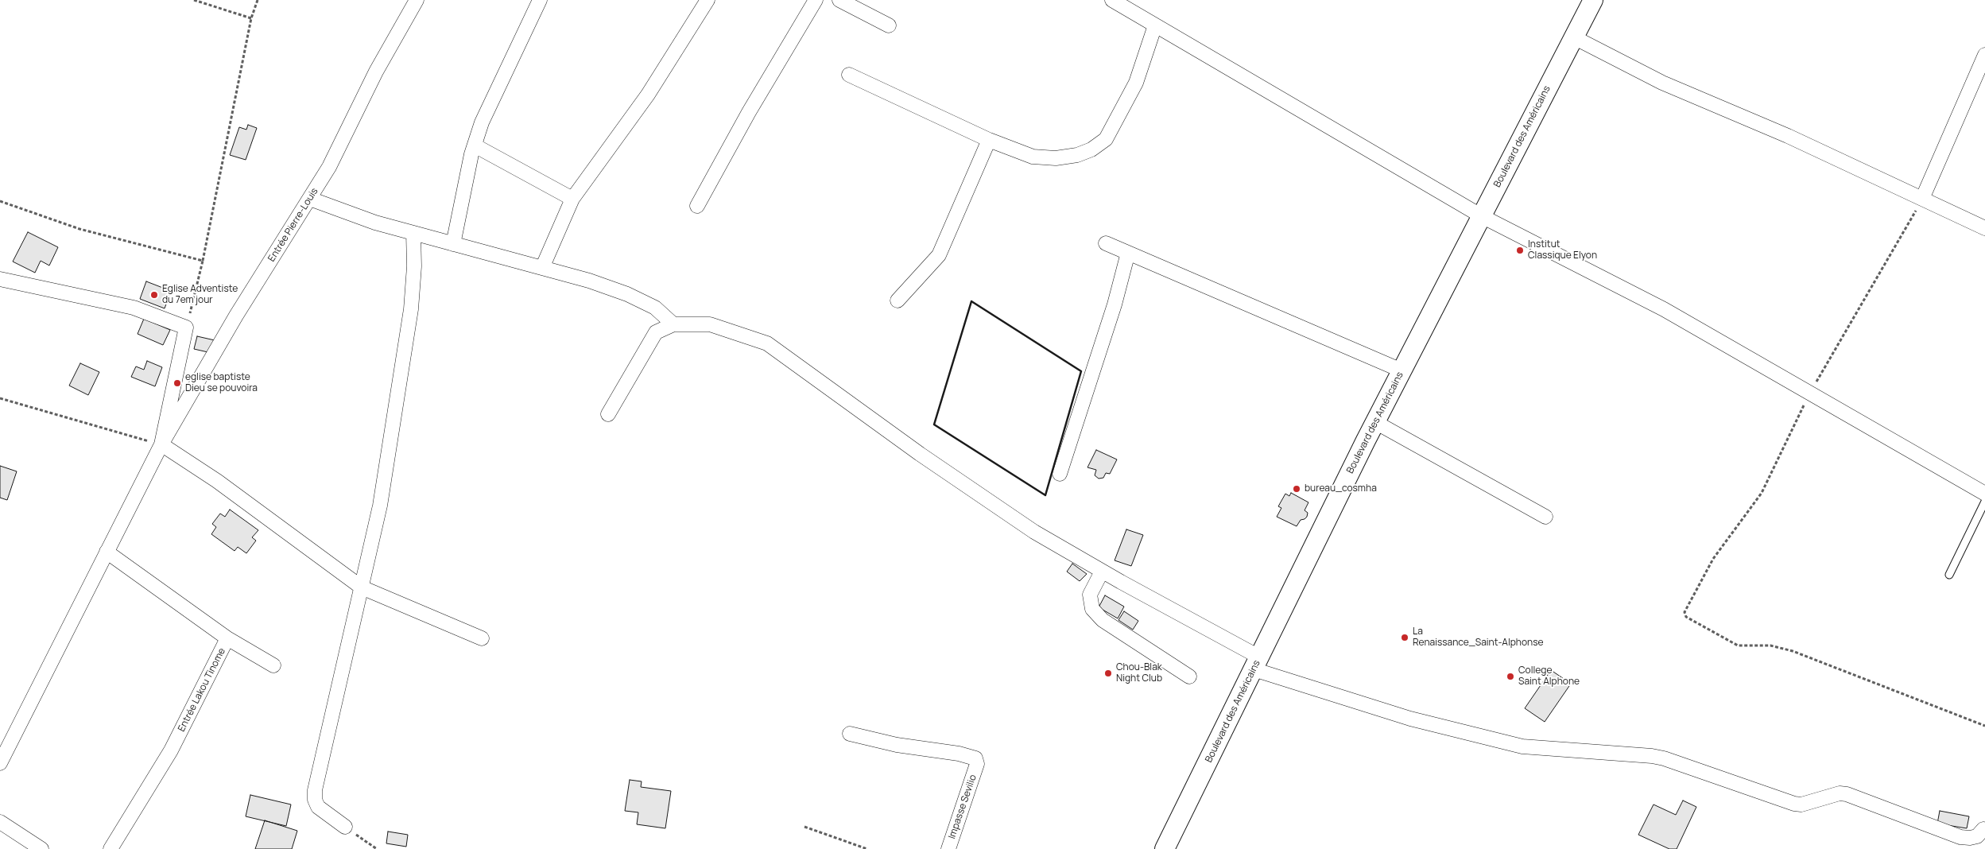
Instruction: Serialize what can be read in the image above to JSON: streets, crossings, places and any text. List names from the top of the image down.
{
  "streets": {
    "main road": ["Boulevard des Américains"],
    "street": ["Entrée Pierre-Louis", "Entrée Lakou Tinome", "Impasse Sevilio"]
  },
  "places": [
    "Institut Classique Elyon",
    "Eglise Adventiste du 7em jour",
    "eglise baptiste Dieu se pouvoira",
    "bureau_cosmha",
    "La Renaissance_Saint-Alphonse",
    "Chou-Blak Night Club",
    "College Saint Alphone"
  ]
}
